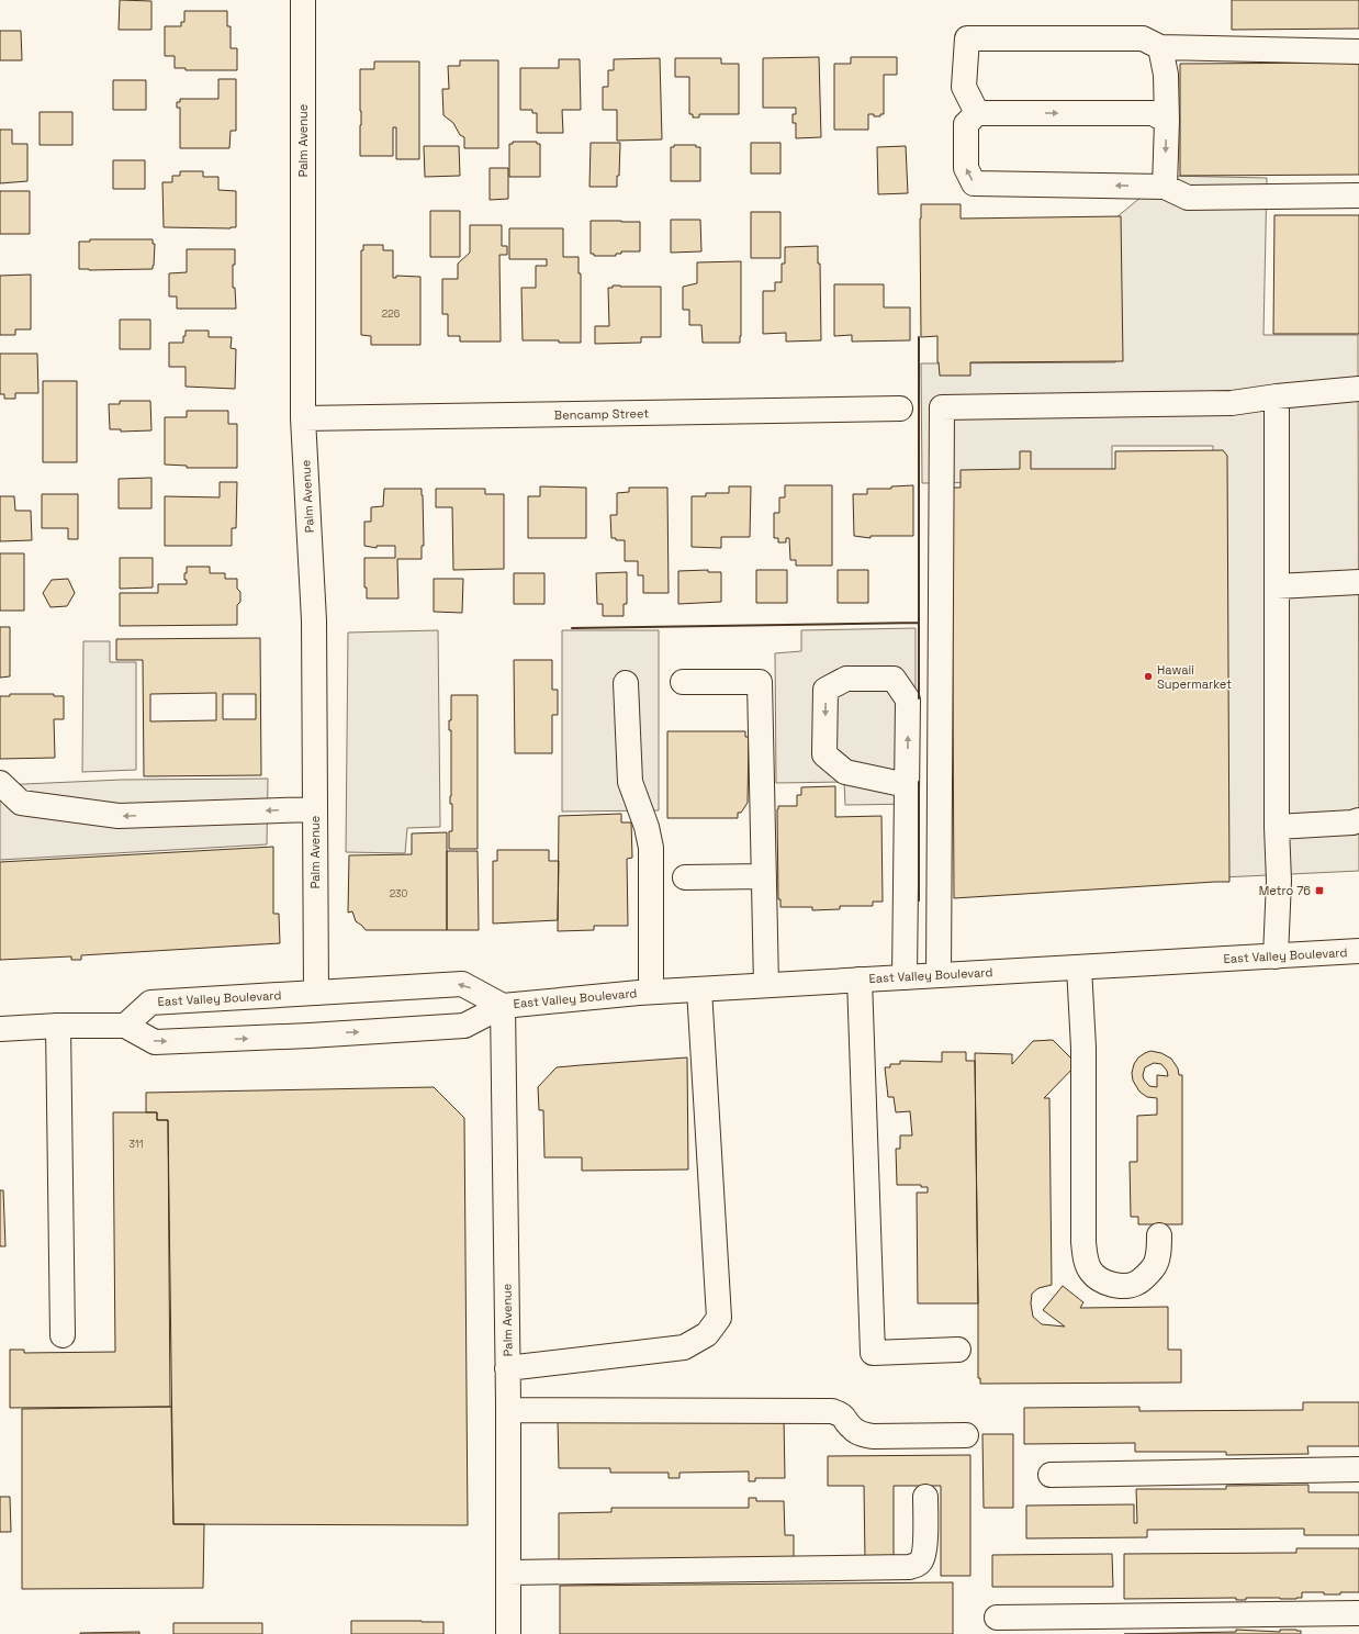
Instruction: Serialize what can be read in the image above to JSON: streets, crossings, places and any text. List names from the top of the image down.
{
  "streets": {
    "street": ["Palm Avenue", "Bencamp Street", "East Valley Boulevard"]
  },
  "crossings": [
    ["Palm Avenue", "Bencamp Street"],
    ["Palm Avenue", "East Valley Boulevard"]
  ],
  "places": {
    "other": ["Hawaii Supermarket"],
    "transit": ["Metro 76"]
  },
  "house_numbers": ["226", "230", "311"]
}
